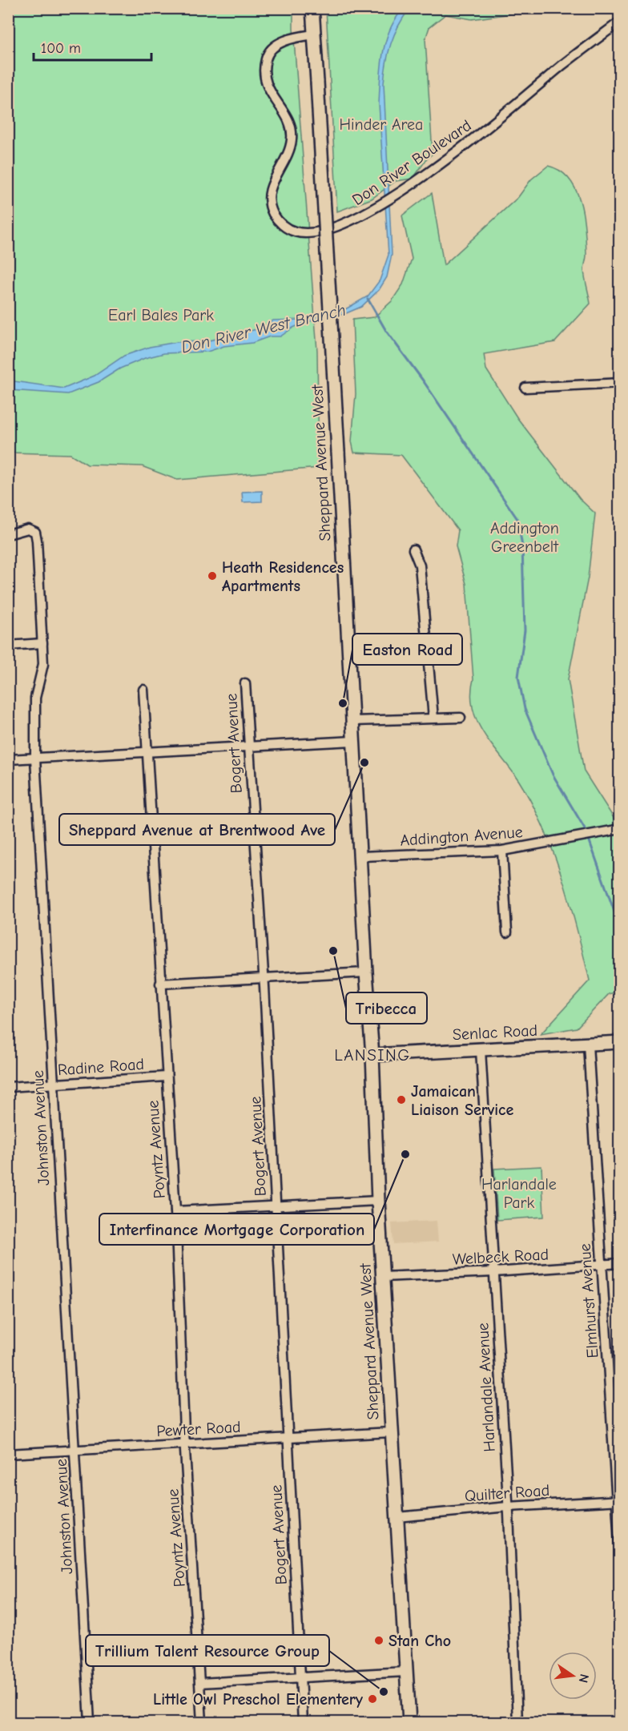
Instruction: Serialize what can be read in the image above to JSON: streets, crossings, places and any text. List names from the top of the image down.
{
  "streets": {
    "main road": ["Sheppard Avenue West", "Senlac Road"],
    "street": [
      "Don River Boulevard",
      "Bogert Avenue",
      "Addington Avenue",
      "Radine Road",
      "Johnston Avenue",
      "Poyntz Avenue",
      "Welbeck Road",
      "Elmhurst Avenue",
      "Harlandale Avenue",
      "Pewter Road",
      "Quilter Road"
    ]
  },
  "crossings": [
    ["Don River Boulevard", "Sheppard Avenue West"],
    ["Sheppard Avenue West", "Addington Avenue"],
    ["Sheppard Avenue West", "Senlac Road"],
    ["Sheppard Avenue West", "Welbeck Road"],
    ["Sheppard Avenue West", "Pewter Road"],
    ["Sheppard Avenue West", "Quilter Road"],
    ["Bogert Avenue", "Pewter Road"],
    ["Senlac Road", "Elmhurst Avenue"],
    ["Senlac Road", "Harlandale Avenue"],
    ["Radine Road", "Johnston Avenue"],
    ["Radine Road", "Poyntz Avenue"],
    ["Johnston Avenue", "Pewter Road"],
    ["Poyntz Avenue", "Pewter Road"],
    ["Welbeck Road", "Elmhurst Avenue"],
    ["Welbeck Road", "Harlandale Avenue"],
    ["Elmhurst Avenue", "Quilter Road"],
    ["Harlandale Avenue", "Quilter Road"]
  ],
  "districts": ["LANSING"],
  "water": ["Don River West Branch"],
  "parks": [
    "Hinder Area",
    "Earl Bales Park",
    "Addington Greenbelt",
    "Harlandale Park"
  ],
  "places": [
    "Heath Residences Apartments",
    "Easton Road",
    "Sheppard Avenue at Brentwood Ave",
    "Tribecca",
    "Jamaican Liaison Service",
    "Interfinance Mortgage Corporation",
    "Stan Cho",
    "Trillium Talent Resource Group",
    "Little Owl Preschol Elementery"
  ],
  "scale_bar": "100 m",
  "north": "right"
}
